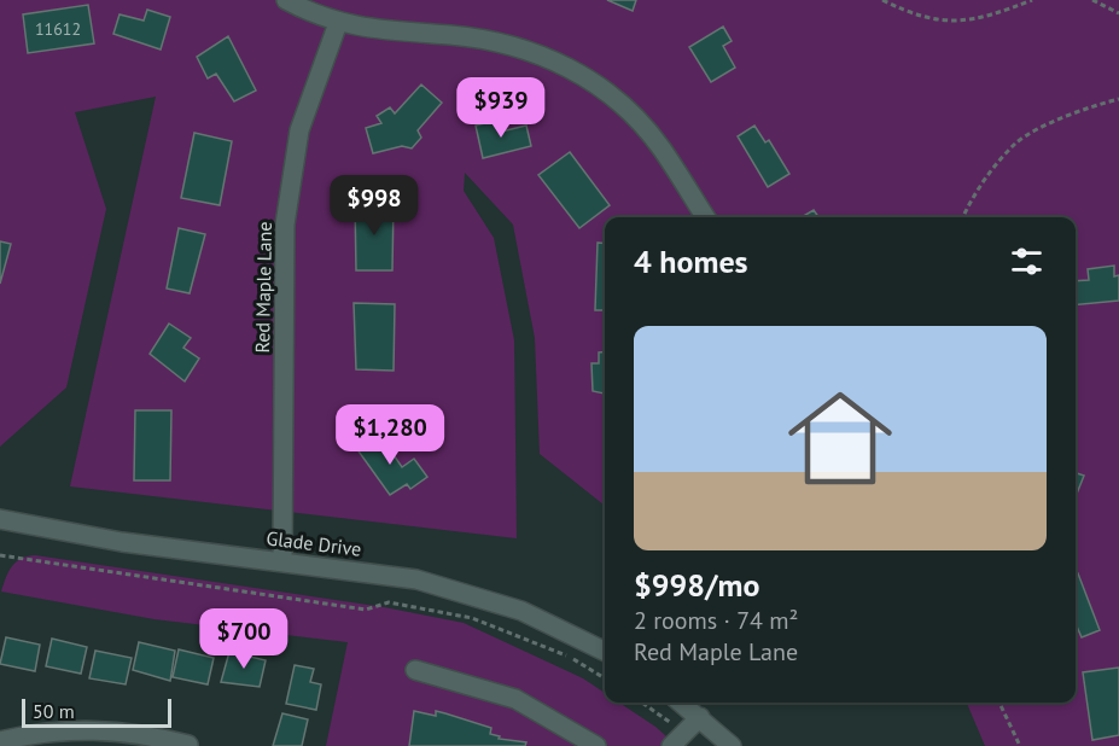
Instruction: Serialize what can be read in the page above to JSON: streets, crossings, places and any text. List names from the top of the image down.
{
  "streets": {
    "street": ["Red Maple Lane", "Glade Drive"]
  },
  "crossings": [
    ["Red Maple Lane", "Glade Drive"]
  ],
  "house_numbers": ["11612"],
  "scale_bar": "50 m",
  "page": {
    "price": [
      "$939",
      "$998",
      "$1,280",
      "$700"
    ],
    "heading": "4 homes",
    "list": [
      {
        "name": "$998/mo",
        "note": "2 rooms · 74 m² · Red Maple Lane"
      }
    ],
    "scale": "50 m"
  }
}
